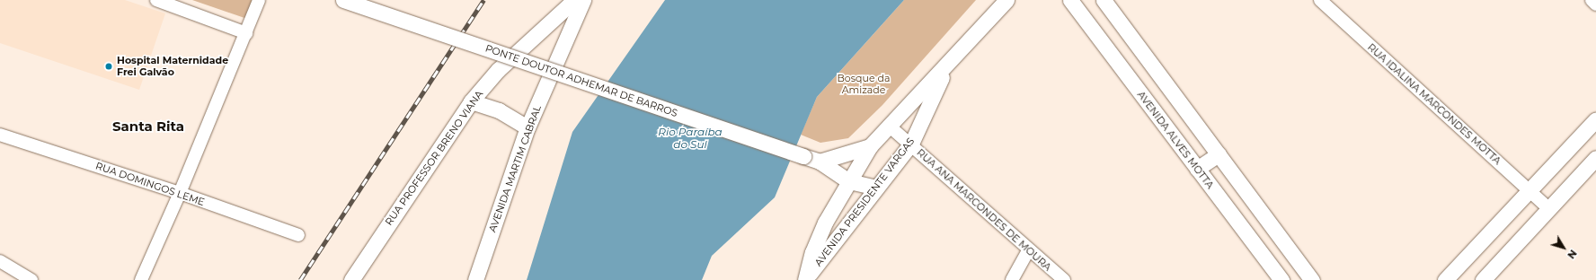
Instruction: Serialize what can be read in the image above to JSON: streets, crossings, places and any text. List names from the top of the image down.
{
  "streets": {
    "street": [
      "PONTE DOUTOR ADHEMAR DE BARROS",
      "RUA IDALINA MARCONDES MOTTA",
      "AVENIDA ALVES MOTTA",
      "RUA PROFESSOR BRENO VIANA",
      "AVENIDA MARTIM CABRAL",
      "RUA DOMINGOS LEME",
      "AVENIDA PRESIDENTE VARGAS",
      "RUA ANA MARCONDES DE MOURA"
    ]
  },
  "crossings": [
    ["PONTE DOUTOR ADHEMAR DE BARROS", "AVENIDA PRESIDENTE VARGAS"],
    ["AVENIDA PRESIDENTE VARGAS", "RUA ANA MARCONDES DE MOURA"]
  ],
  "districts": ["Santa Rita"],
  "water": ["Rio Paraíba do Sul"],
  "parks": ["Bosque da Amizade"],
  "places": ["Hospital Maternidade Frei Galvão"],
  "north": "bottom right"
}
